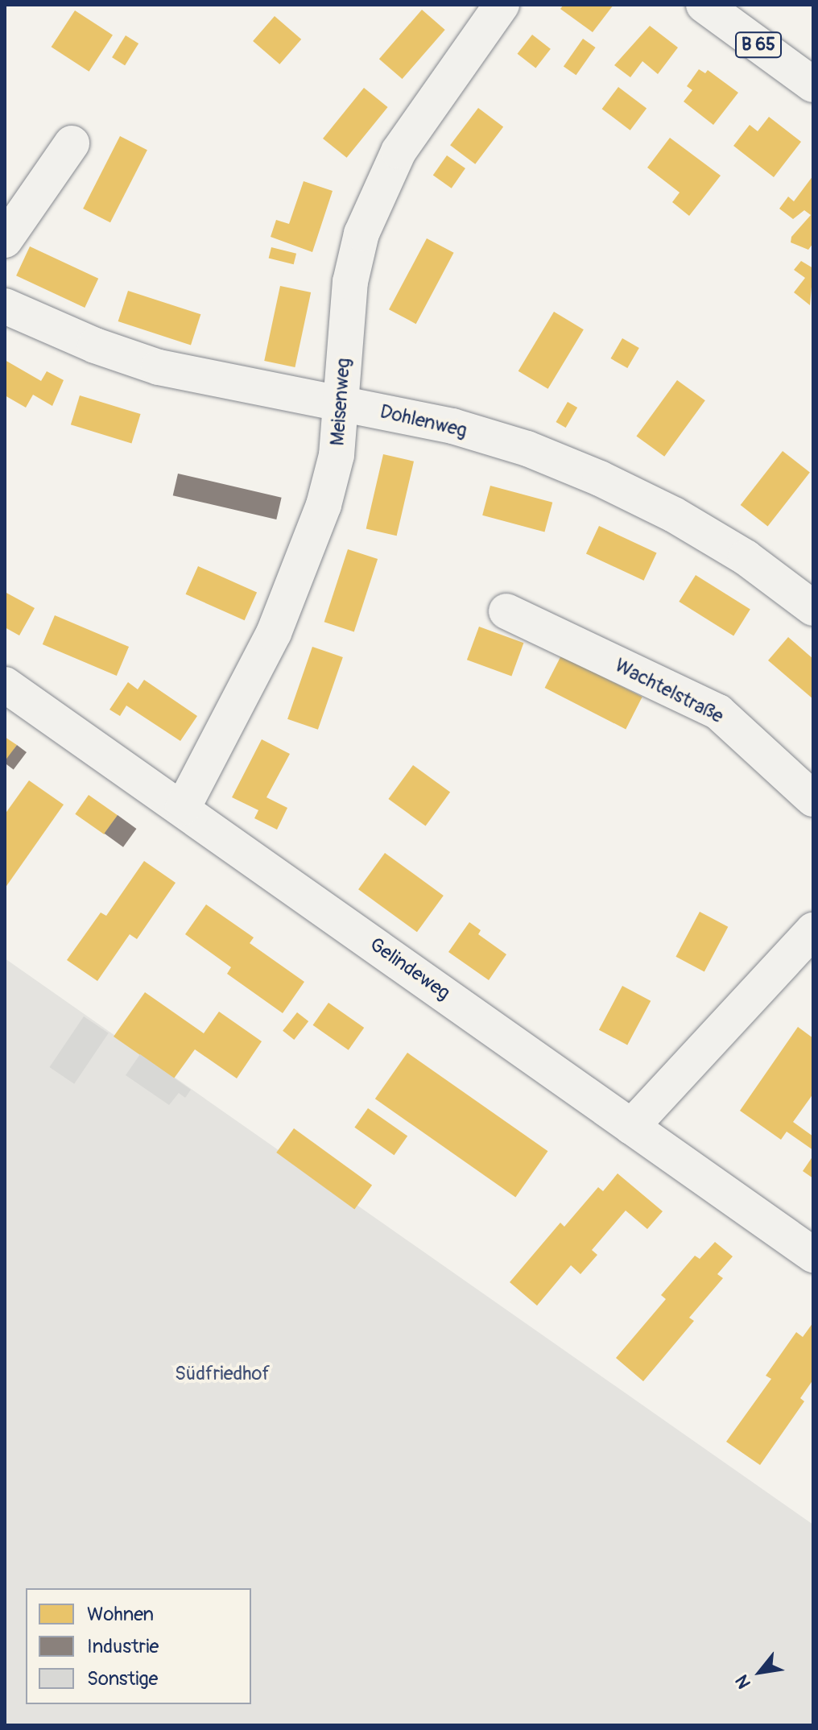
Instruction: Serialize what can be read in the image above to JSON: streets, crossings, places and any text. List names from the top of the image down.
{
  "streets": {
    "street": [
      "B 65",
      "Meisenweg",
      "Dohlenweg",
      "Wachtelstraße",
      "Gelindeweg"
    ]
  },
  "crossings": [
    ["Meisenweg", "Dohlenweg"],
    ["Meisenweg", "Gelindeweg"]
  ],
  "parks": ["Südfriedhof"],
  "legend": ["Wohnen", "Industrie", "Sonstige"],
  "north": "bottom left"
}
